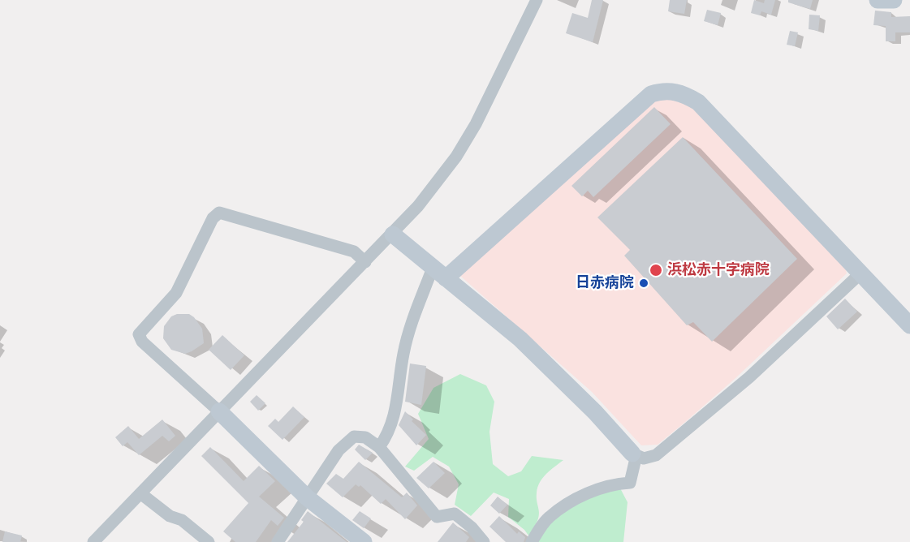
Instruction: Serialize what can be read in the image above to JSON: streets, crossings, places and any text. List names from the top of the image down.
{
  "places": ["浜松赤十字病院", "日赤病院"]
}
